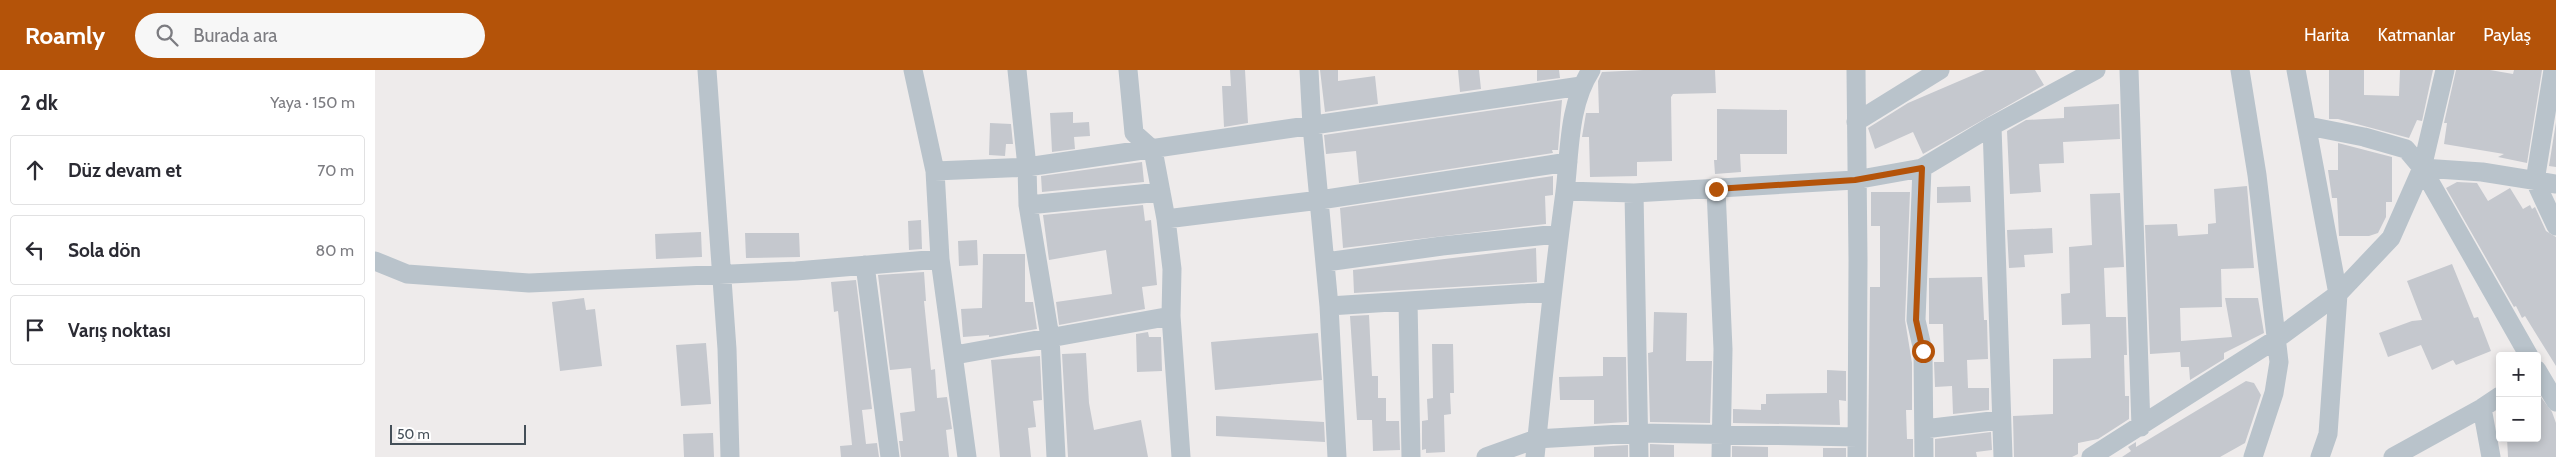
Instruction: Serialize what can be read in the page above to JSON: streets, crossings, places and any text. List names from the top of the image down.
{
  "scale_bar": "50 m",
  "page": {
    "header": "Roamly",
    "search": "Burada ara",
    "nav": ["Harita", "Katmanlar", "Paylaş"],
    "heading": ["2 dk", "Yaya · 150 m"],
    "list": [
      ["Düz devam et", "70 m"],
      ["Sola dön", "80 m"],
      "Varış noktası"
    ],
    "map_buttons": ["+", "−"],
    "scale": "50 m"
  }
}
